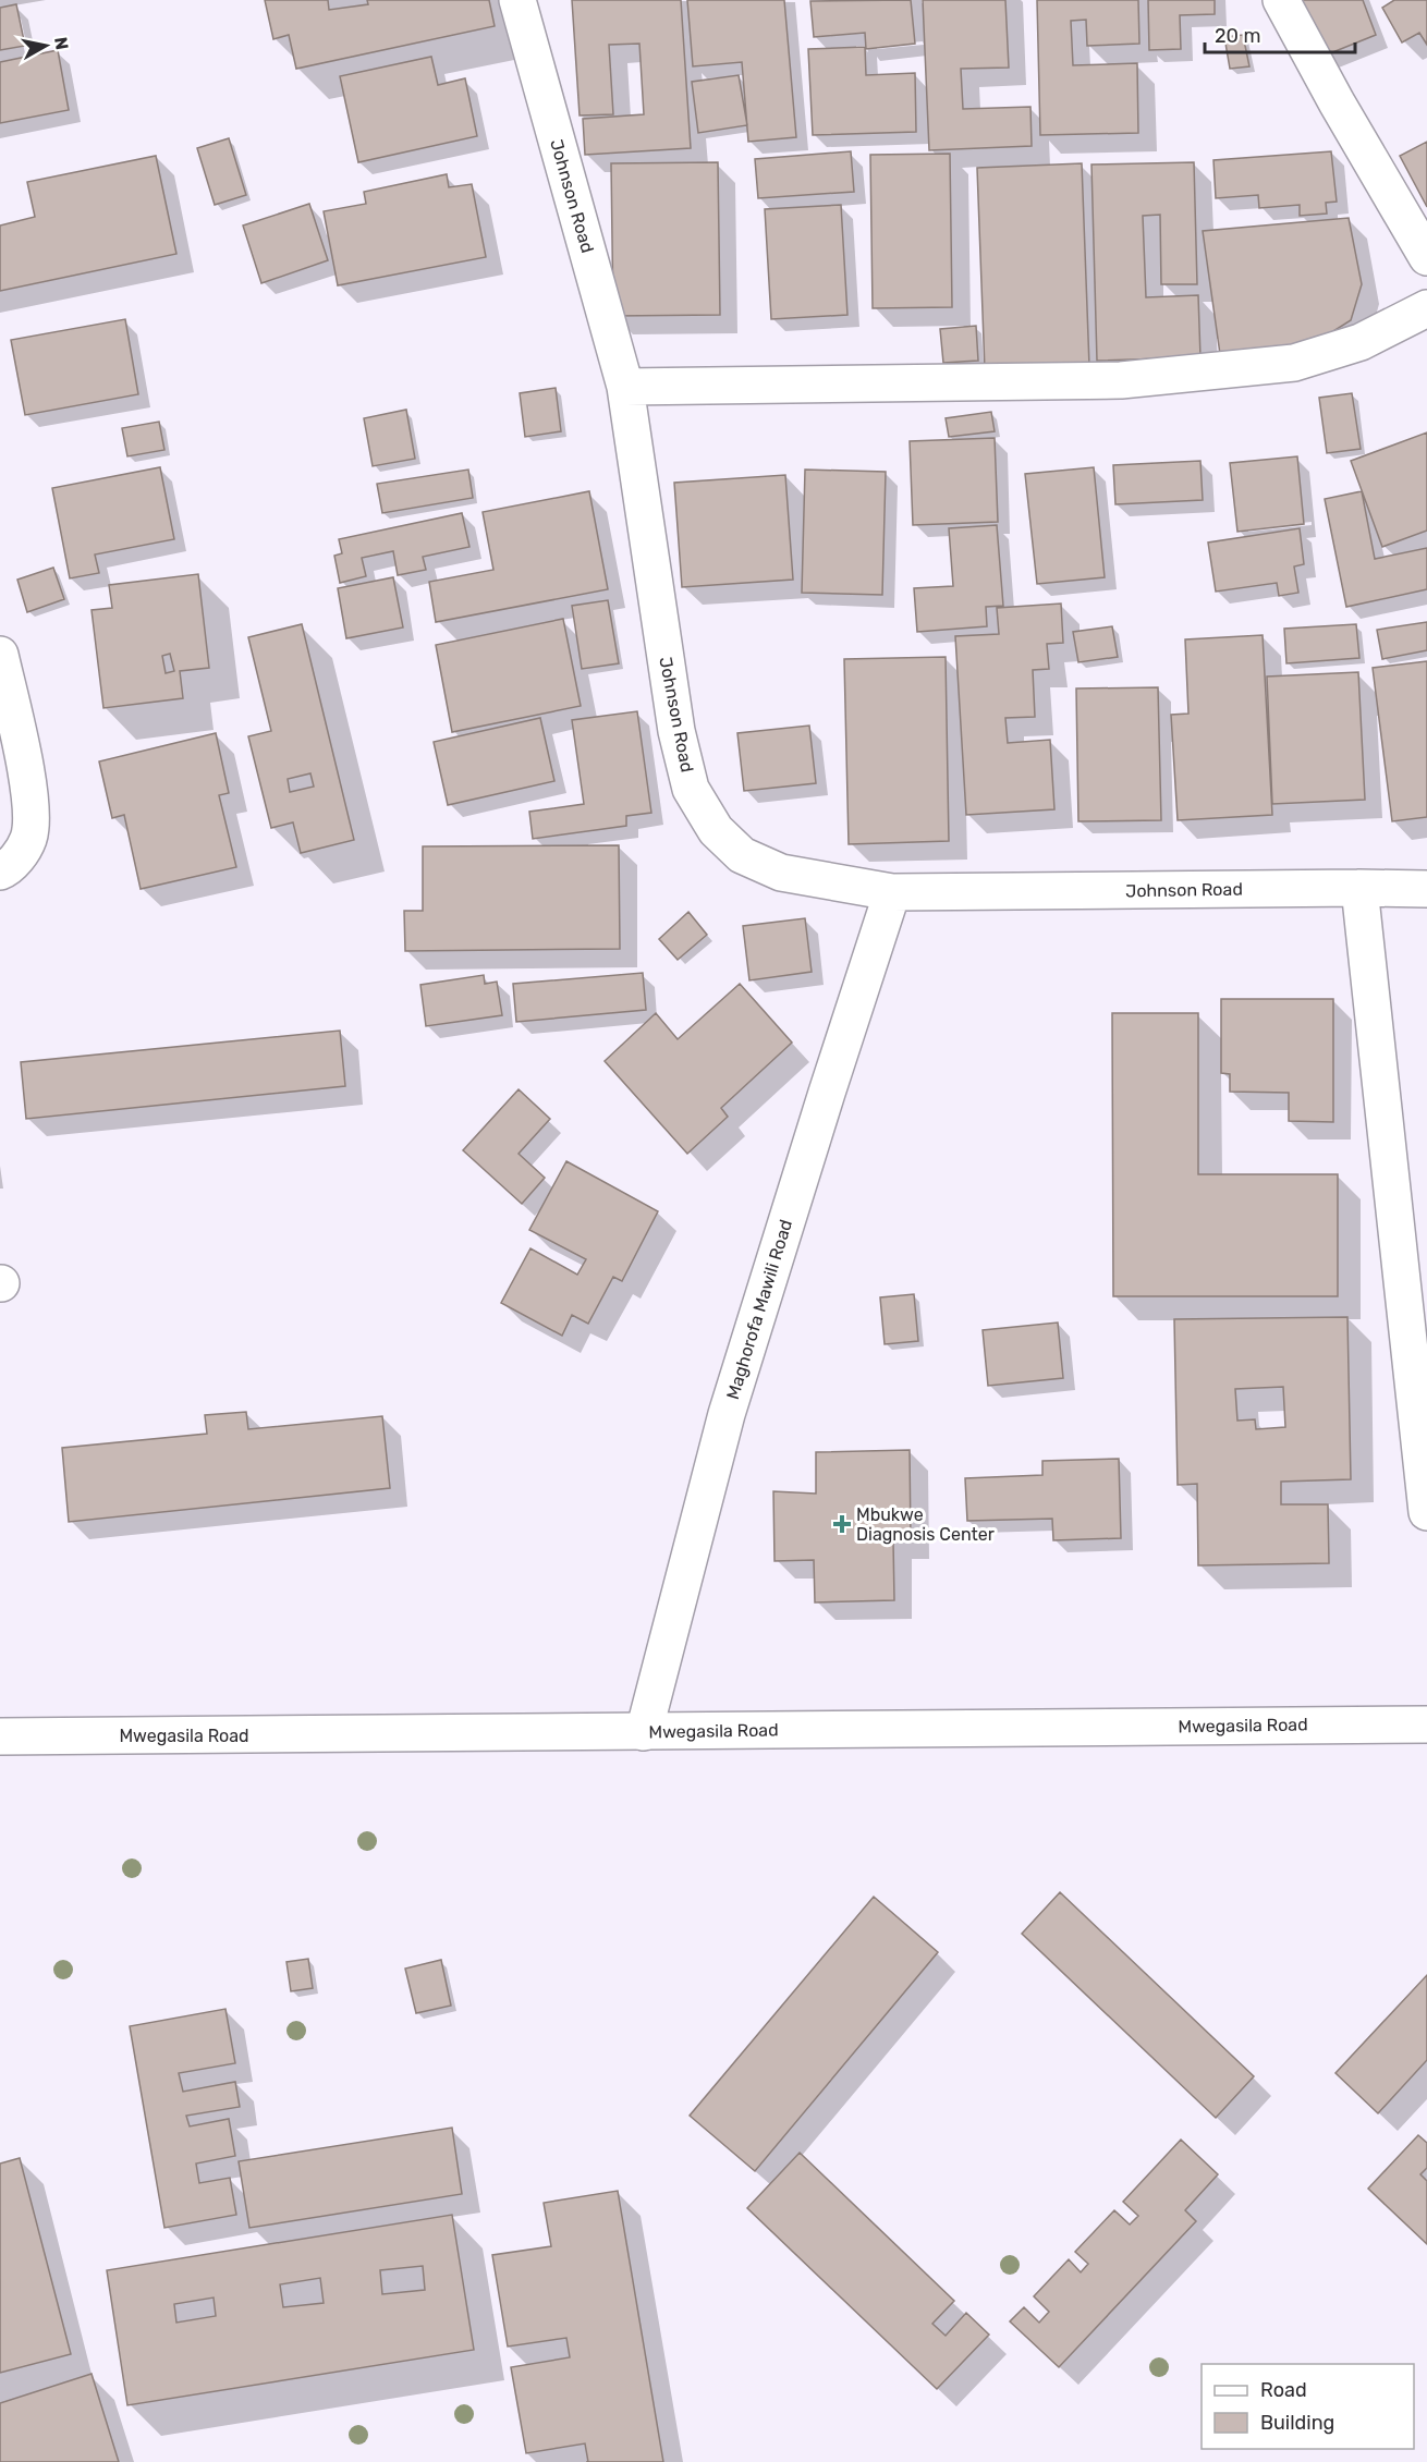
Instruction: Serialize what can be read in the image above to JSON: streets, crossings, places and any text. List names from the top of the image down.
{
  "streets": {
    "street": ["Johnson Road", "Maghorofa Mawili Road", "Mwegasila Road"]
  },
  "crossings": [
    ["Johnson Road", "Maghorofa Mawili Road"],
    ["Maghorofa Mawili Road", "Mwegasila Road"]
  ],
  "places": {
    "health": ["Mbukwe Diagnosis Center"]
  },
  "legend": ["Road", "Building"],
  "scale_bar": "20 m",
  "north": "right"
}
